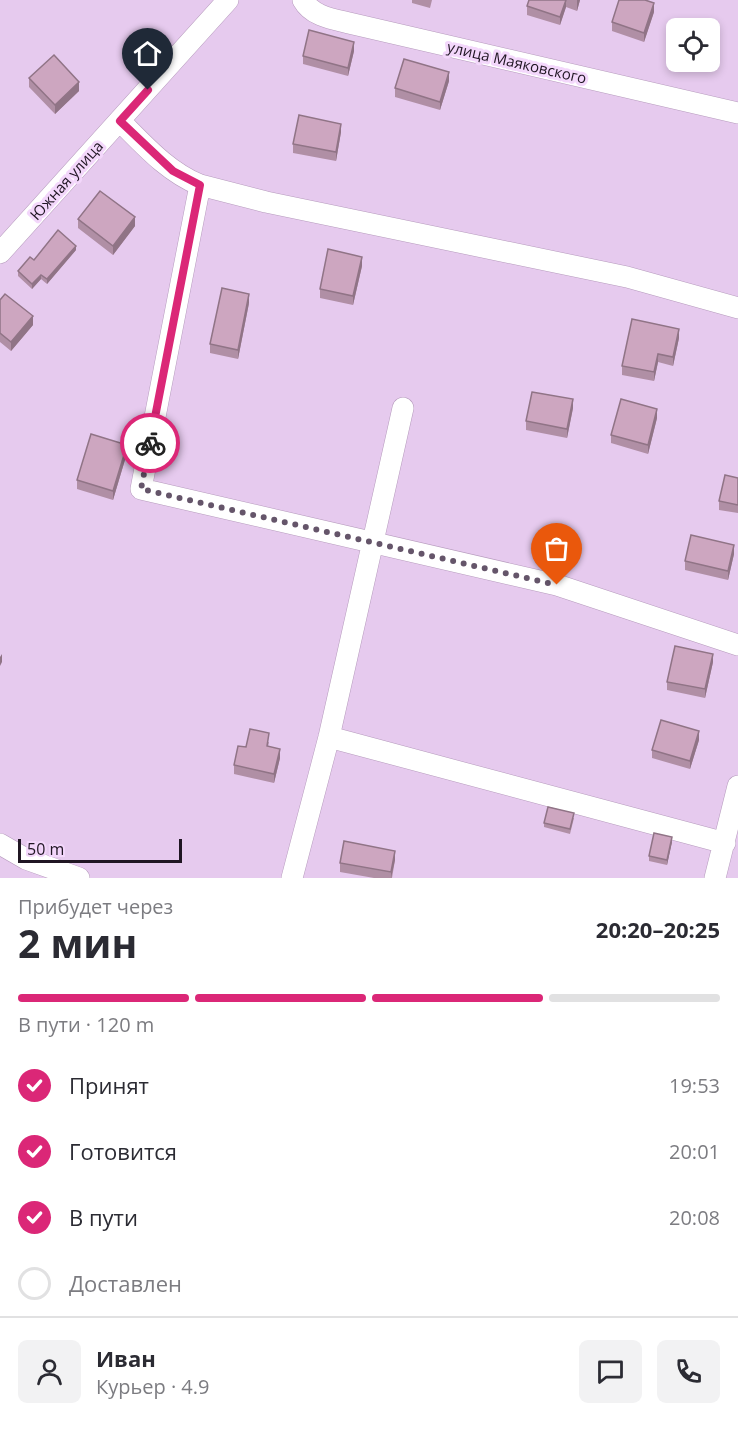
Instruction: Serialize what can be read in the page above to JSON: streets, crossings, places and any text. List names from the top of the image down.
{
  "streets": {
    "street": ["улица Маяковского", "Южная улица"]
  },
  "scale_bar": "50 m",
  "page": {
    "scale": "50 m",
    "heading": ["2 мин", "Прибудет через", "20:20–20:25"],
    "panel": ["Иван", "Курьер · 4.9"],
    "bar": "В пути · 120 m",
    "list": [
      ["Принят", "19:53"],
      ["Готовится", "20:01"],
      ["В пути", "20:08"],
      "Доставлен"
    ]
  }
}
